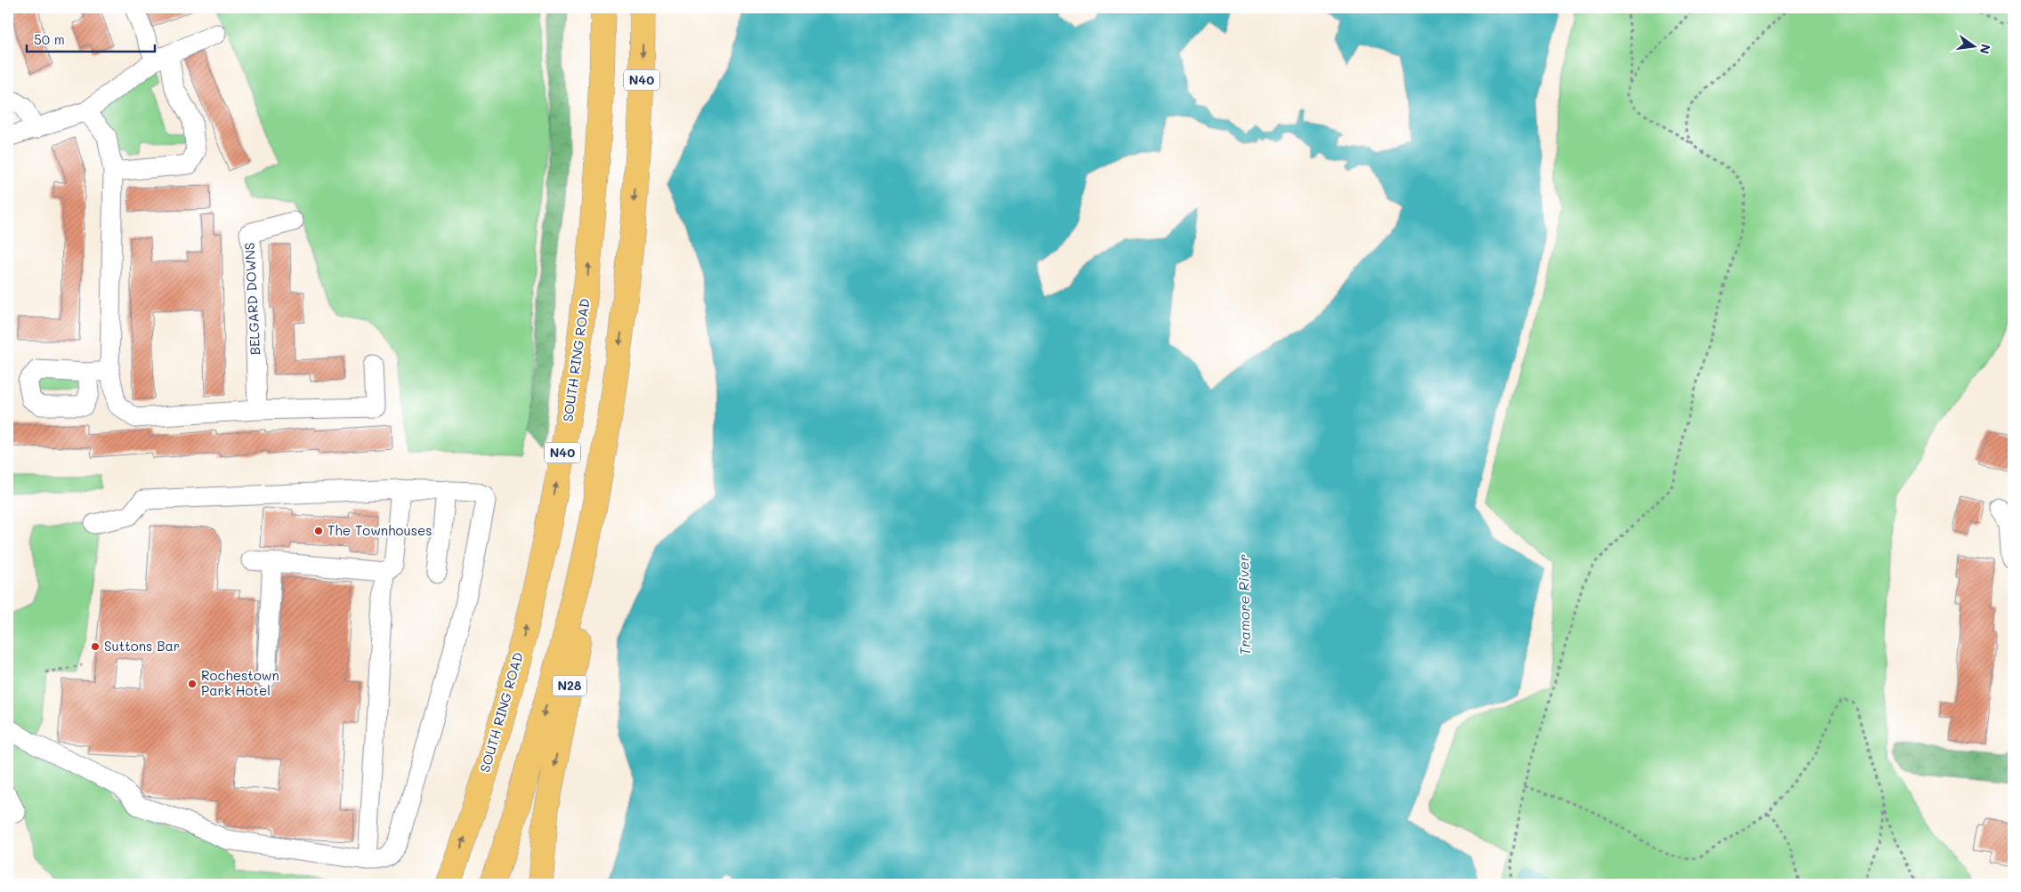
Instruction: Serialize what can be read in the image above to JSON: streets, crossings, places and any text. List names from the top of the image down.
{
  "streets": {
    "highway": ["N40", "SOUTH RING ROAD", "N28"],
    "street": ["BELGARD DOWNS"]
  },
  "crossings": [
    ["N40", "N28"]
  ],
  "water": ["Tramore River"],
  "places": ["The Townhouses", "Suttons Bar", "Rochestown Park Hotel"],
  "scale_bar": "50 m",
  "north": "right"
}
